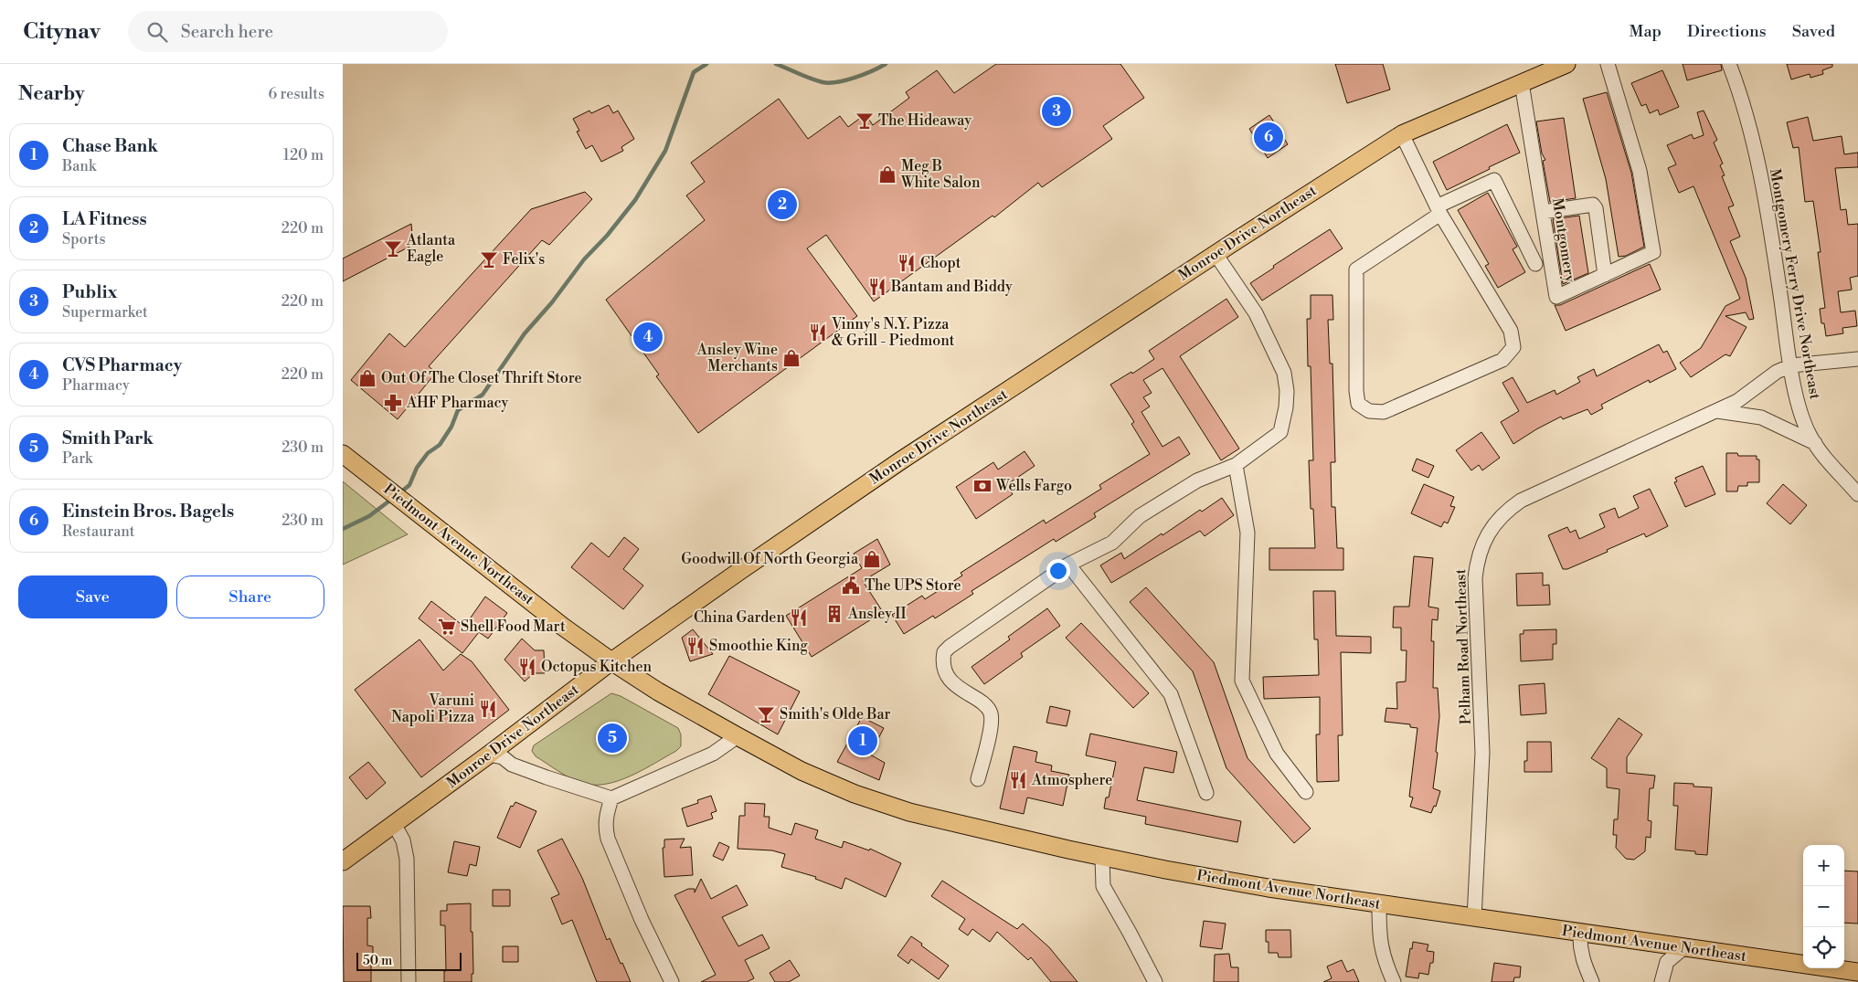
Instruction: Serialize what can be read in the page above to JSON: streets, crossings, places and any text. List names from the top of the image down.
{
  "streets": {
    "main road": ["Monroe Drive Northeast", "Piedmont Avenue Northeast"],
    "street": ["Montgomery", "Montgomery Ferry Drive Northeast", "Pelham Road Northeast"]
  },
  "crossings": [
    ["Monroe Drive Northeast", "Montgomery"],
    ["Monroe Drive Northeast", "Piedmont Avenue Northeast"],
    ["Montgomery Ferry Drive Northeast", "Pelham Road Northeast"],
    ["Piedmont Avenue Northeast", "Pelham Road Northeast"]
  ],
  "places": {
    "bar": [
      "The Hideaway",
      "Atlanta Eagle",
      "Felix's",
      "Smith's Olde Bar"
    ],
    "shop": [
      "Meg B White Salon",
      "Ansley Wine Merchants",
      "Out Of The Closet Thrift Store",
      "Goodwill Of North Georgia"
    ],
    "restaurant": [
      "Chopt",
      "Bantam and Biddy",
      "Vinny's N.Y. Pizza & Grill - Piedmont",
      "China Garden",
      "Smoothie King",
      "Octopus Kitchen",
      "Varuni Napoli Pizza",
      "Atmosphere"
    ],
    "pharmacy": ["AHF Pharmacy"],
    "bank": ["Wells Fargo"],
    "public building": ["The UPS Store"],
    "building": ["Ansley II"],
    "supermarket": ["Shell Food Mart"]
  },
  "scale_bar": "50 m",
  "page": {
    "header": "Citynav",
    "search": "Search here",
    "nav": ["Map", "Directions", "Saved"],
    "heading": ["Nearby", "6 results"],
    "pins": [
      "3",
      "6",
      "2",
      "4",
      "5",
      "1"
    ],
    "list": [
      {
        "mark": "1",
        "name": "Chase Bank",
        "note": "Bank",
        "value": "120 m"
      },
      {
        "mark": "2",
        "name": "LA Fitness",
        "note": "Sports",
        "value": "220 m"
      },
      {
        "mark": "3",
        "name": "Publix",
        "note": "Supermarket",
        "value": "220 m"
      },
      {
        "mark": "4",
        "name": "CVS Pharmacy",
        "note": "Pharmacy",
        "value": "220 m"
      },
      {
        "mark": "5",
        "name": "Smith Park",
        "note": "Park",
        "value": "230 m"
      },
      {
        "mark": "6",
        "name": "Einstein Bros. Bagels",
        "note": "Restaurant",
        "value": "230 m"
      }
    ],
    "buttons": ["Save", "Share"],
    "map_buttons": ["+", "−"],
    "scale": "50 m"
  }
}
